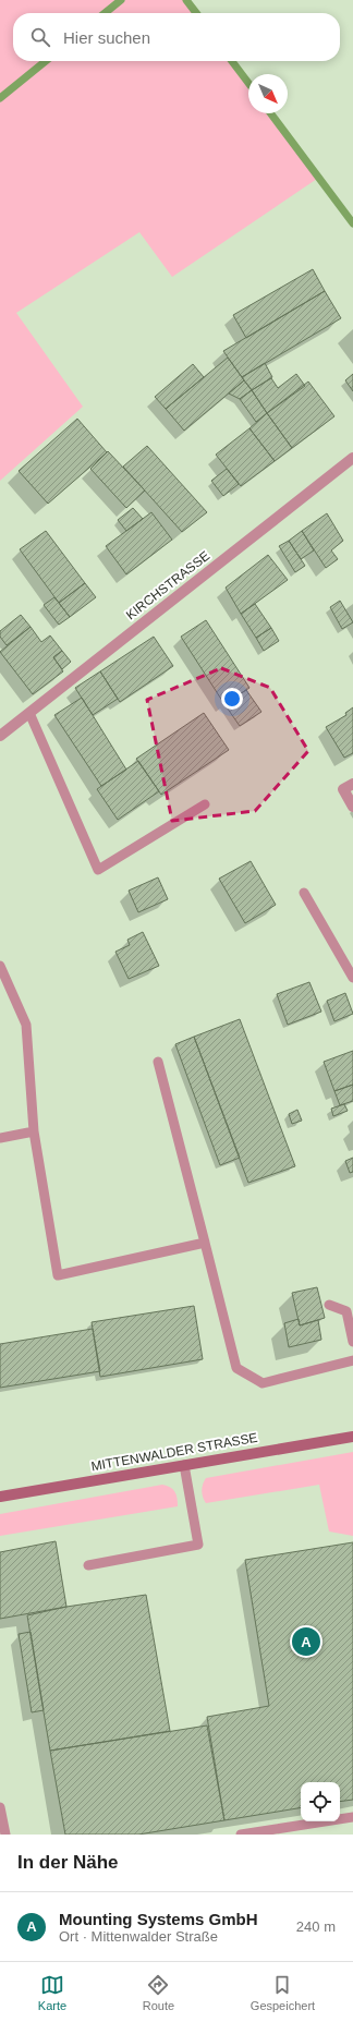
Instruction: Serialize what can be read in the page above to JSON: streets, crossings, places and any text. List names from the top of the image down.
{
  "streets": {
    "street": ["KIRCHSTRASSE", "MITTENWALDER STRASSE"]
  },
  "north": "bottom right",
  "page": {
    "search": "Hier suchen",
    "pins": "A",
    "heading": "In der Nähe",
    "list": [
      {
        "mark": "A",
        "name": "Mounting Systems GmbH",
        "note": "Ort · Mittenwalder Straße",
        "value": "240 m"
      }
    ],
    "nav": ["Karte", "Route", "Gespeichert"]
  }
}
